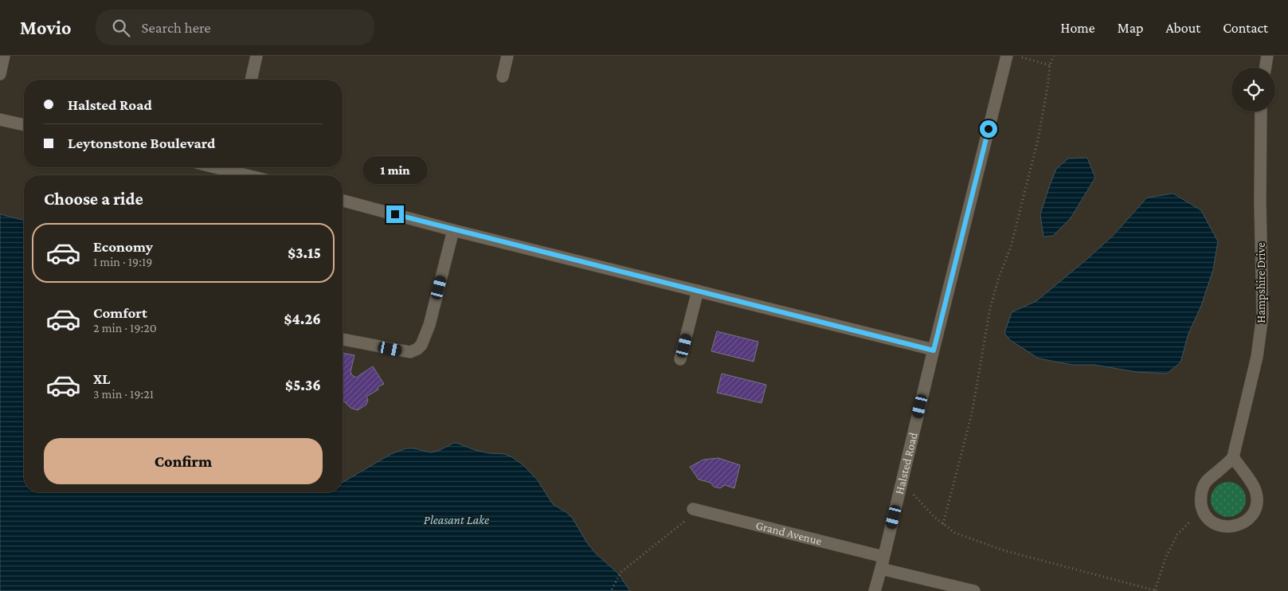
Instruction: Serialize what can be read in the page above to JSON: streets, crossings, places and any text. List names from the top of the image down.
{
  "streets": {
    "street": ["Hampshire Drive", "Halsted Road", "Grand Avenue"]
  },
  "crossings": [
    ["Halsted Road", "Grand Avenue"]
  ],
  "water": ["Pleasant Lake"],
  "page": {
    "header": "Movio",
    "search": "Search here",
    "nav": [
      "Home",
      "Map",
      "About",
      "Contact"
    ],
    "banner": ["Halsted Road", "Leytonstone Boulevard"],
    "bubble": "1 min",
    "heading": "Choose a ride",
    "list": [
      {
        "name": "Economy",
        "note": "1 min · 19:19",
        "value": "$3.15"
      },
      {
        "name": "Comfort",
        "note": "2 min · 19:20",
        "value": "$4.26"
      },
      {
        "name": "XL",
        "note": "3 min · 19:21",
        "value": "$5.36"
      }
    ],
    "buttons": "Confirm"
  }
}
